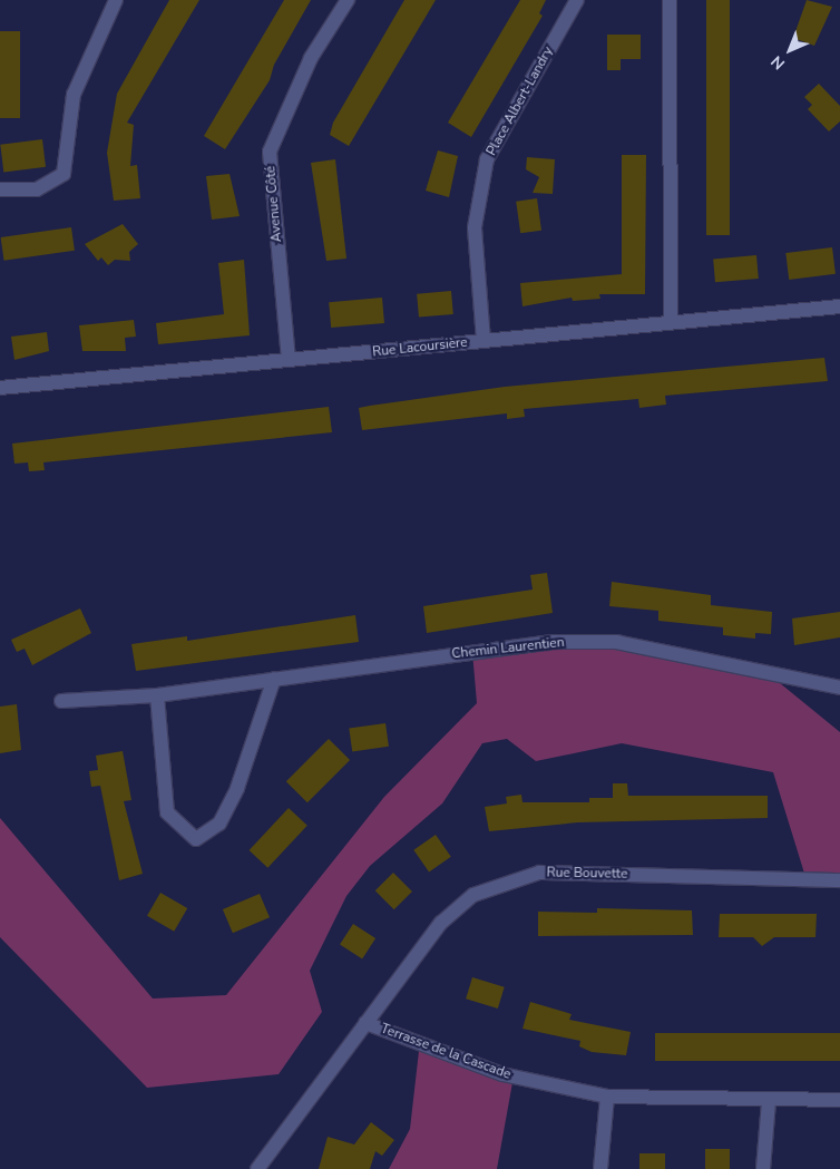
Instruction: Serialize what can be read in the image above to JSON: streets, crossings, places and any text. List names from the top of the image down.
{
  "streets": {
    "street": [
      "Place Albert-Landry",
      "Avenue Côté",
      "Rue Lacoursière",
      "Chemin Laurentien",
      "Rue Bouvette",
      "Terrasse de la Cascade"
    ]
  },
  "crossings": [
    ["Place Albert-Landry", "Rue Lacoursière"],
    ["Avenue Côté", "Rue Lacoursière"],
    ["Rue Bouvette", "Terrasse de la Cascade"]
  ],
  "north": "bottom left"
}
